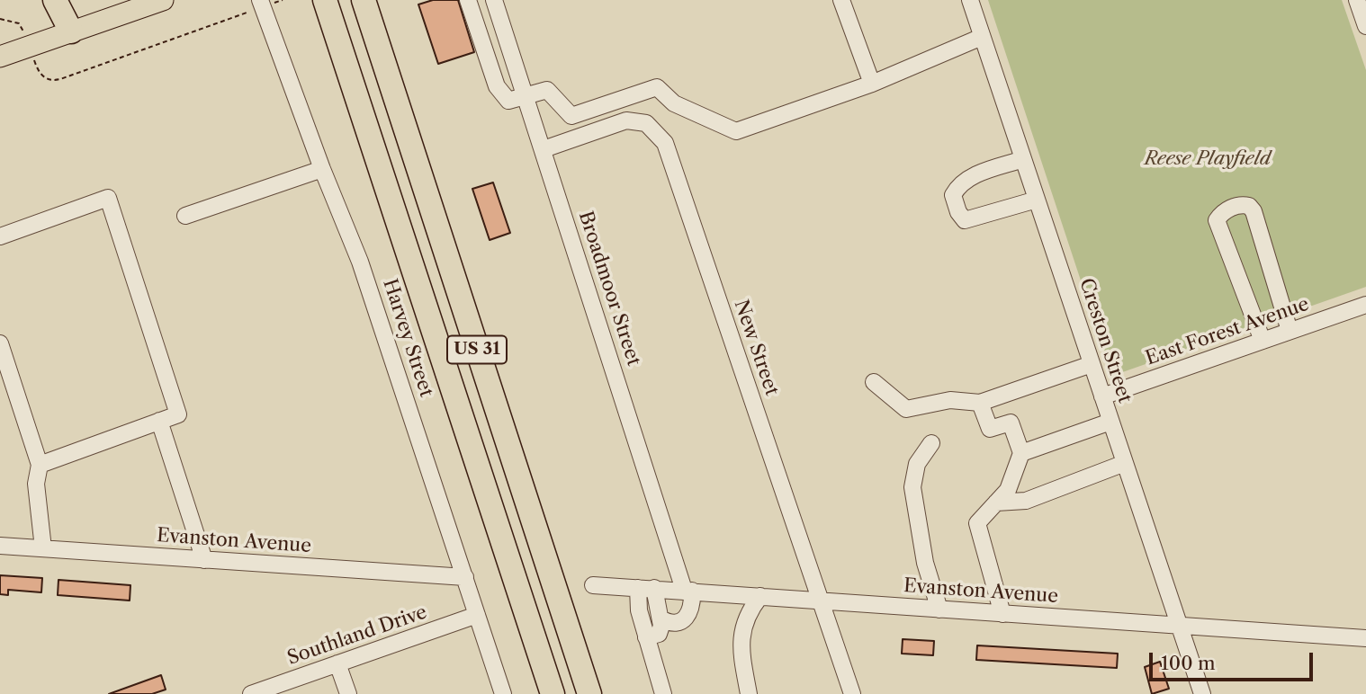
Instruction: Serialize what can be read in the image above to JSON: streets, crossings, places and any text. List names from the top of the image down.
{
  "streets": {
    "highway": ["US 31"],
    "street": [
      "Broadmoor Street",
      "East Forest Avenue",
      "Harvey Street",
      "Creston Street",
      "New Street",
      "Evanston Avenue",
      "Southland Drive"
    ]
  },
  "crossings": [
    ["Broadmoor Street", "New Street"],
    ["Broadmoor Street", "Evanston Avenue"],
    ["East Forest Avenue", "Creston Street"],
    ["Harvey Street", "Evanston Avenue"],
    ["Harvey Street", "Southland Drive"],
    ["Creston Street", "Evanston Avenue"],
    ["New Street", "Evanston Avenue"]
  ],
  "parks": ["Reese Playfield"],
  "scale_bar": "100 m"
}
